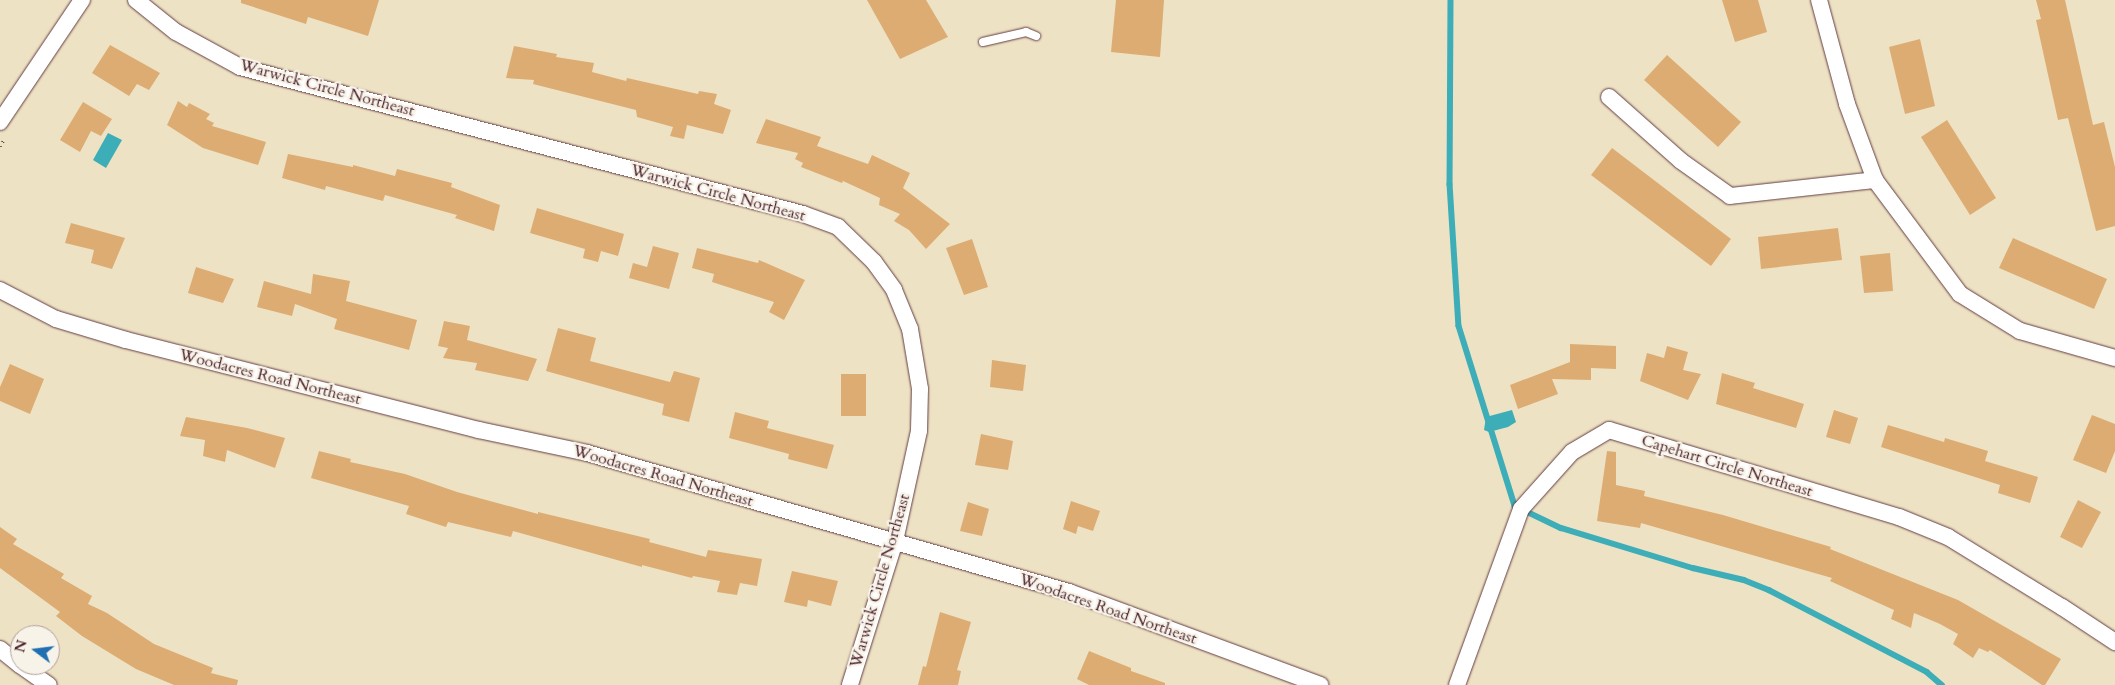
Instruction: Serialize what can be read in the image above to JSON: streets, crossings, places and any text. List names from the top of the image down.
{
  "streets": {
    "street": ["Warwick Circle Northeast", "Woodacres Road Northeast", "Capehart Circle Northeast"]
  },
  "crossings": [
    ["Warwick Circle Northeast", "Woodacres Road Northeast"]
  ],
  "north": "left"
}
